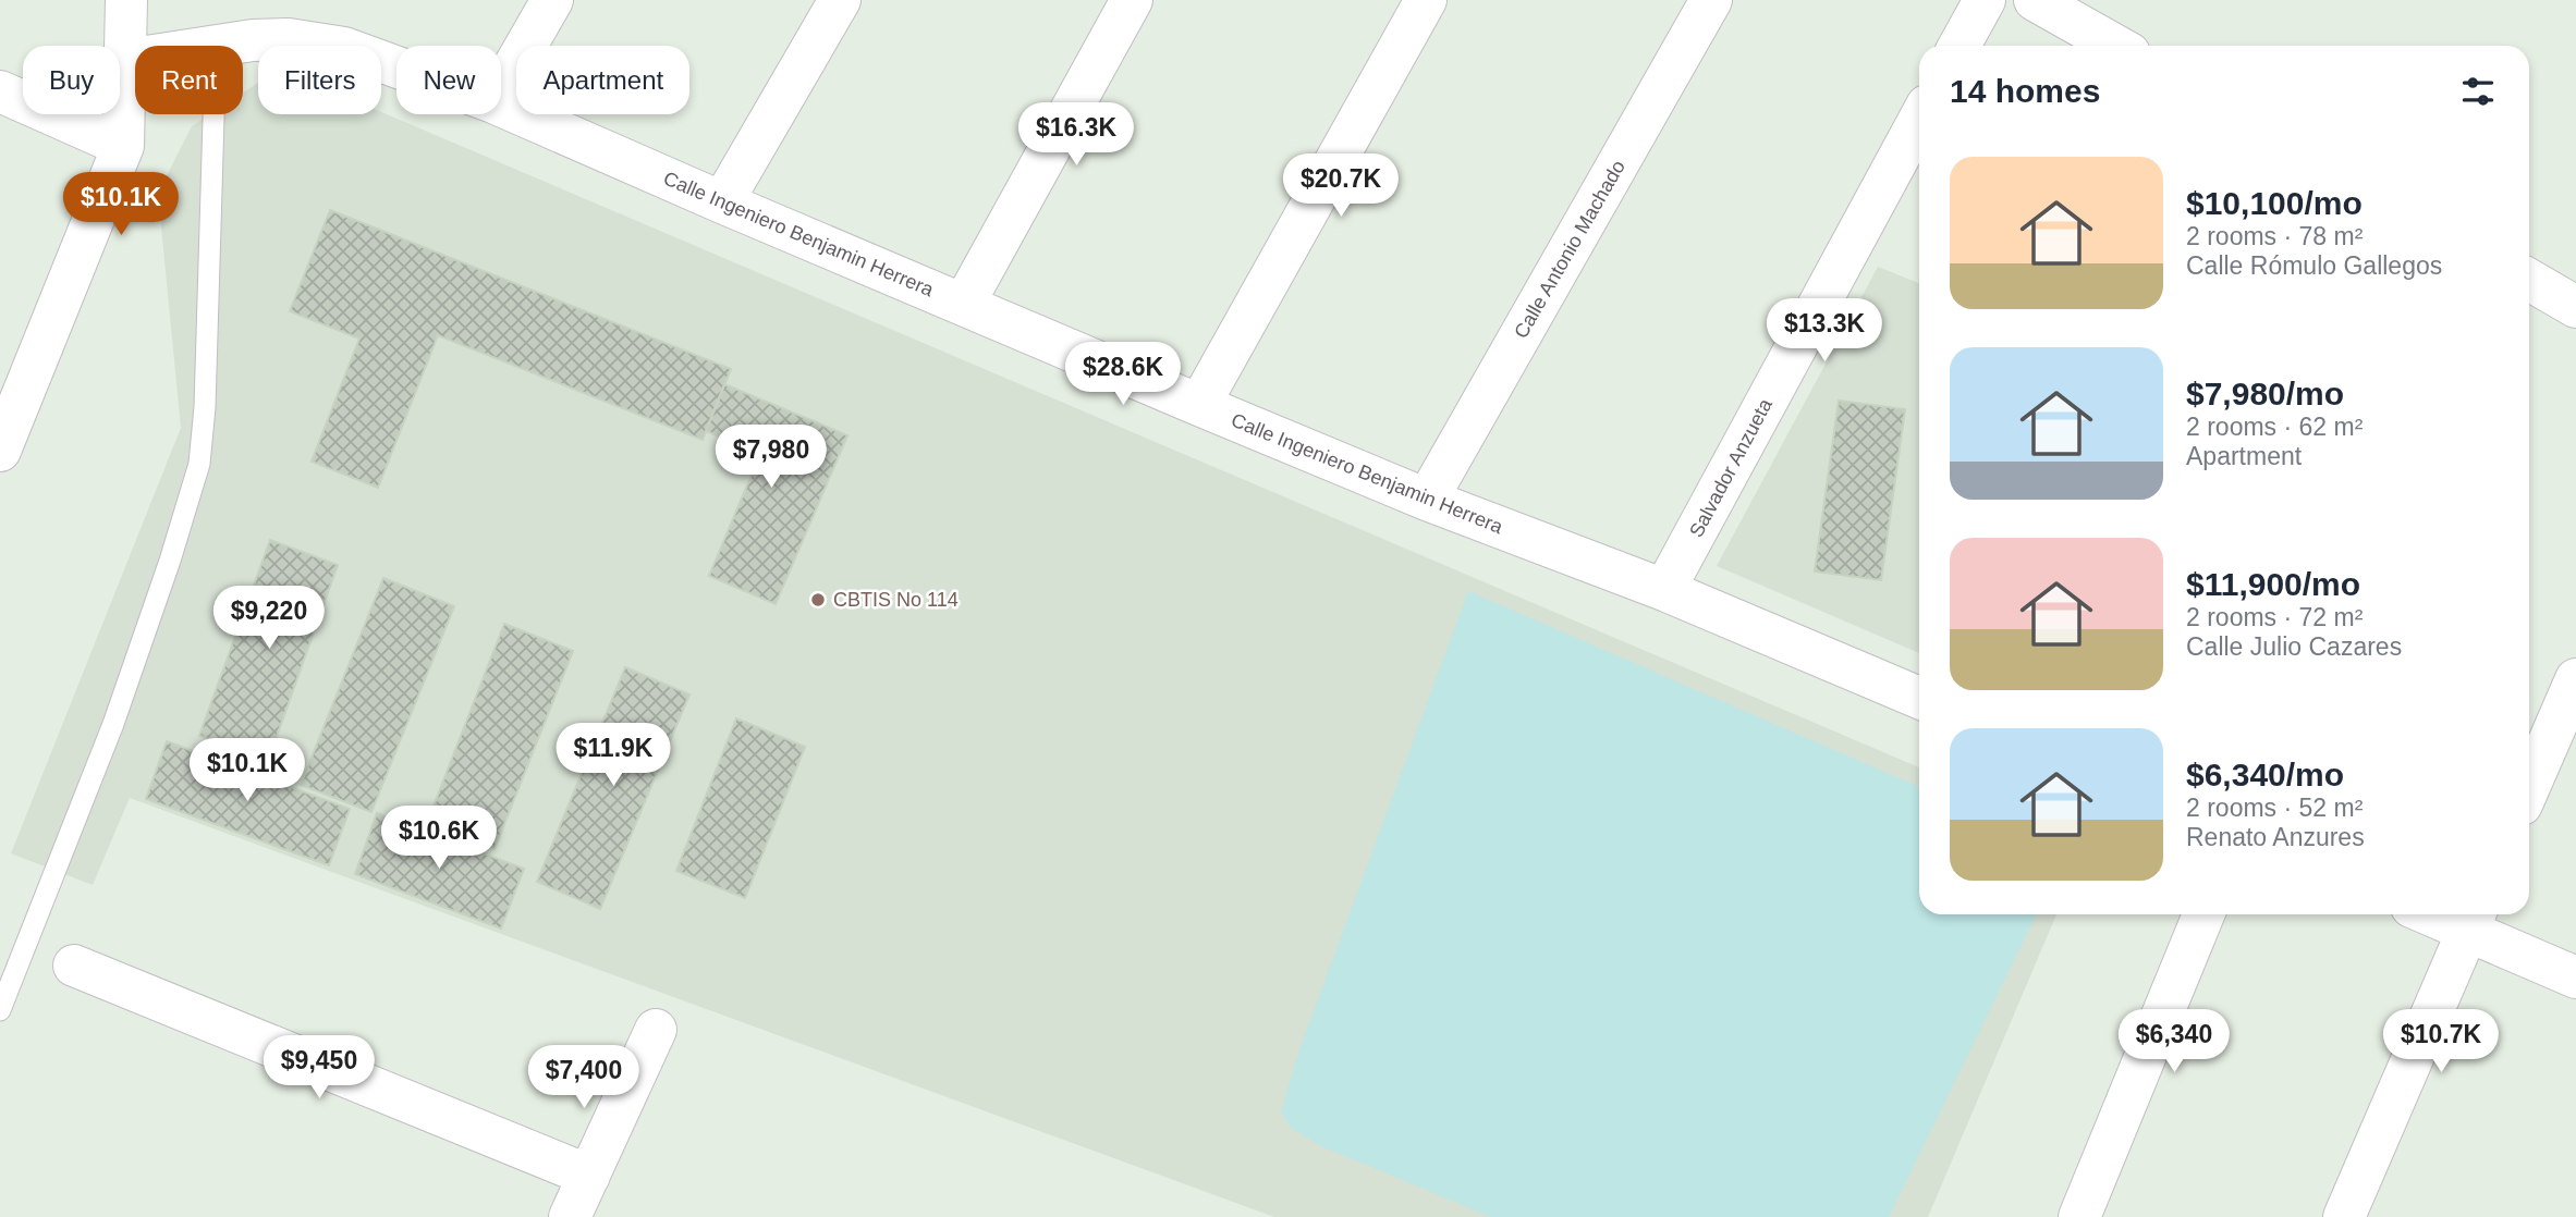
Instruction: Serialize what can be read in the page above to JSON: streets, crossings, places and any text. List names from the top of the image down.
{
  "streets": {
    "street": ["Calle Ingeniero Benjamin Herrera", "Calle Antonio Machado", "Salvador Anzueta"]
  },
  "crossings": [
    ["Calle Ingeniero Benjamin Herrera", "Calle Antonio Machado"],
    ["Calle Ingeniero Benjamin Herrera", "Salvador Anzueta"]
  ],
  "places": ["CBTIS No 114"],
  "page": {
    "chip": [
      "Buy",
      "Rent",
      "Filters",
      "New",
      "Apartment"
    ],
    "heading": "14 homes",
    "price": [
      "$16.3K",
      "$20.7K",
      "$10.1K",
      "$13.3K",
      "$28.6K",
      "$7,980",
      "$9,220",
      "$11.9K",
      "$10.1K",
      "$10.6K",
      "$6,340",
      "$10.7K",
      "$9,450",
      "$7,400"
    ],
    "list": [
      {
        "name": "$10,100/mo",
        "note": "2 rooms · 78 m² · Calle Rómulo Gallegos"
      },
      {
        "name": "$7,980/mo",
        "note": "2 rooms · 62 m² · Apartment"
      },
      {
        "name": "$11,900/mo",
        "note": "2 rooms · 72 m² · Calle Julio Cazares"
      },
      {
        "name": "$6,340/mo",
        "note": "2 rooms · 52 m² · Renato Anzures"
      }
    ]
  }
}
